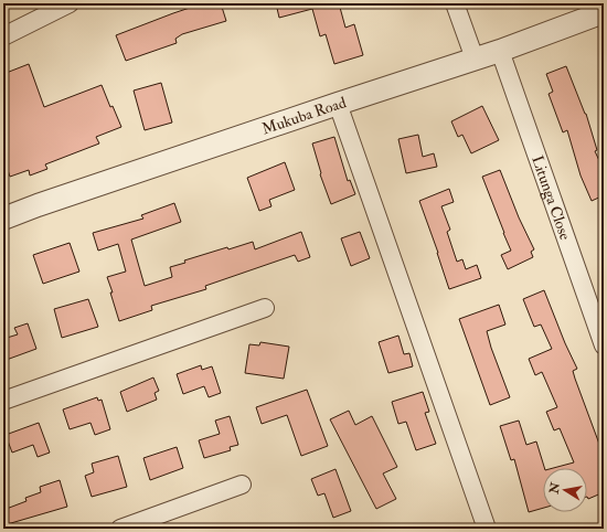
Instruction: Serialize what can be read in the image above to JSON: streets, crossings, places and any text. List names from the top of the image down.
{
  "streets": {
    "street": ["Mukuba Road", "Litunga Close"]
  },
  "crossings": [
    ["Mukuba Road", "Litunga Close"]
  ],
  "north": "left"
}
